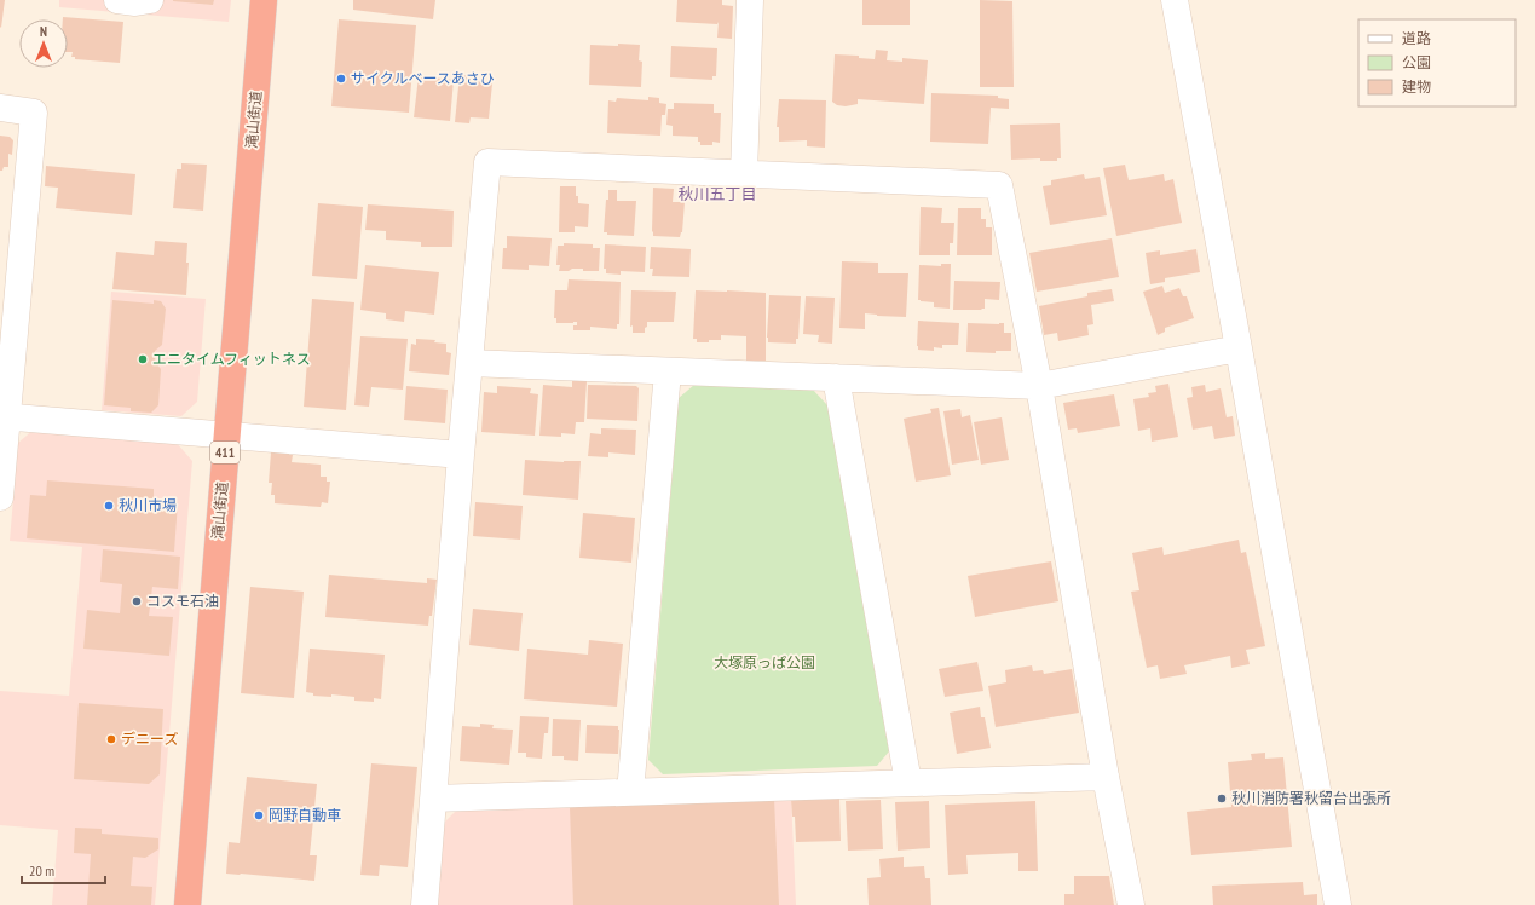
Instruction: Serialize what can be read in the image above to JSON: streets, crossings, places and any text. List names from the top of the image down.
{
  "streets": {
    "highway": ["滝山街道", "411"]
  },
  "districts": ["秋川五丁目"],
  "parks": ["大塚原っぱ公園"],
  "places": [
    "サイクルベースあさひ",
    "エニタイムフィットネス",
    "秋川市場",
    "コスモ石油",
    "デニーズ",
    "秋川消防署秋留台出張所",
    "岡野自動車"
  ],
  "legend": ["道路", "公園", "建物"],
  "scale_bar": "20 m",
  "north": "top"
}
